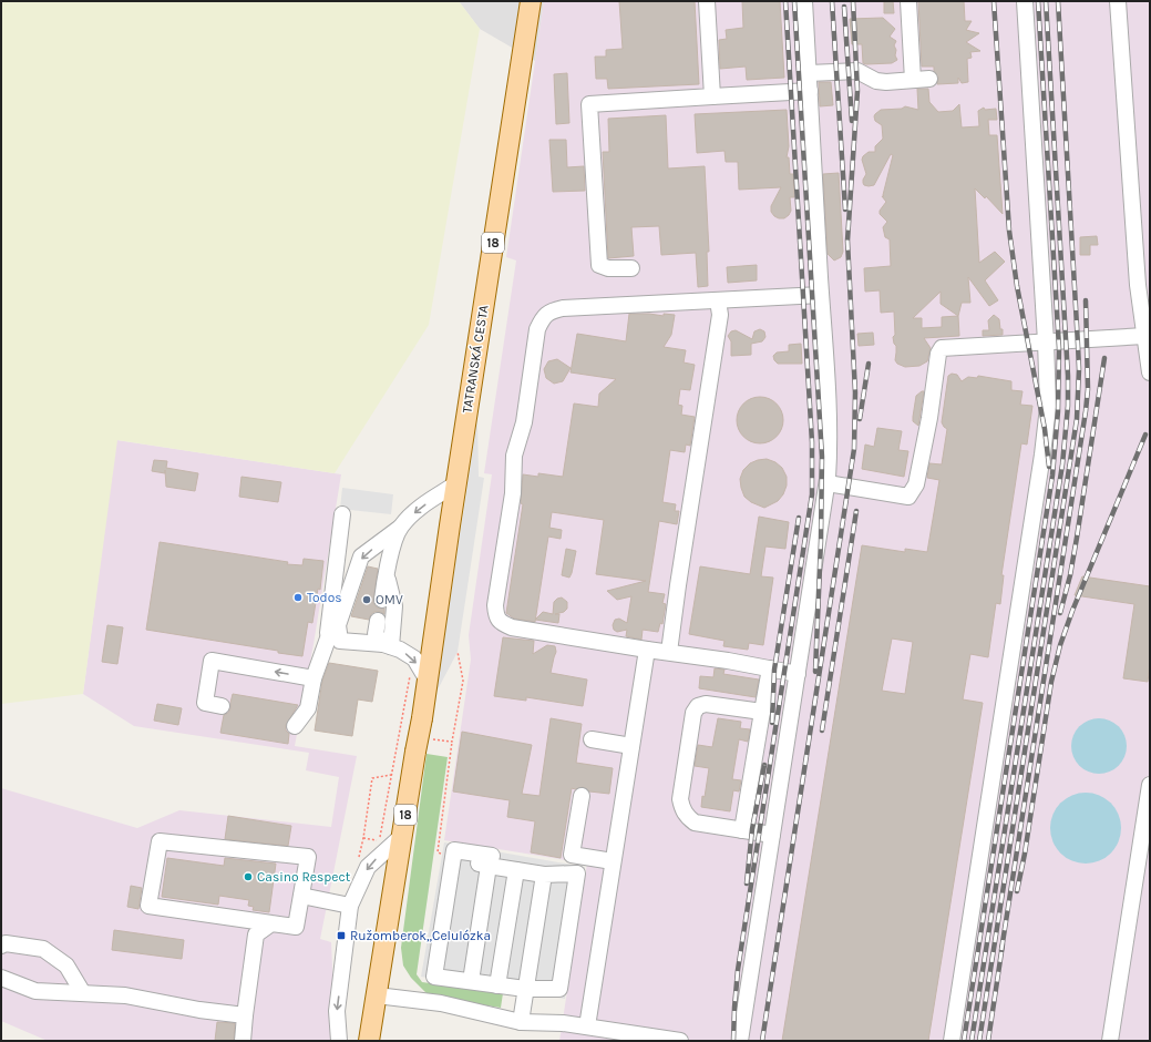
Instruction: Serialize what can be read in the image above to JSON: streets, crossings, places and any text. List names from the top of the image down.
{
  "streets": {
    "main road": ["18", "TATRANSKÁ CESTA"]
  },
  "crossings": [
    ["18", "TATRANSKÁ CESTA"]
  ],
  "places": {
    "other": ["Todos", "OMV", "Casino Respect"],
    "transit": ["Ružomberok,,Celulózka"]
  }
}
